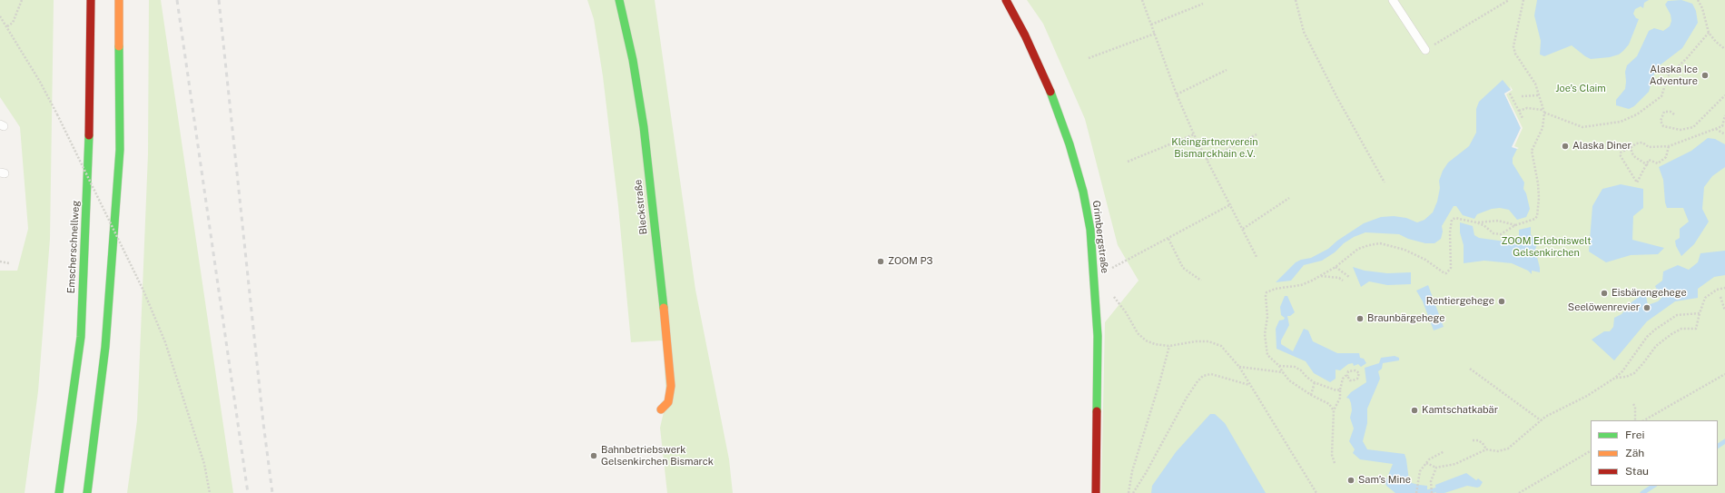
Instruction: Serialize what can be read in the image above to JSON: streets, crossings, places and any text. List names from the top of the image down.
{
  "streets": {
    "main road": ["Bleckstraße", "Grimbergstraße", "Emscherschnellweg"]
  },
  "parks": ["Joe’s Claim", "Kleingärtnerverein Bismarckhain e.V.", "ZOOM Erlebniswelt Gelsenkirchen"],
  "places": [
    "Alaska Ice Adventure",
    "Alaska Diner",
    "ZOOM P3",
    "Eisbärengehege",
    "Rentiergehege",
    "Seelöwenrevier",
    "Braunbärgehege",
    "Kamtschatkabär",
    "Bahnbetriebswerk Gelsenkirchen Bismarck",
    "Sam’s Mine"
  ],
  "legend": ["Frei", "Zäh", "Stau"]
}
